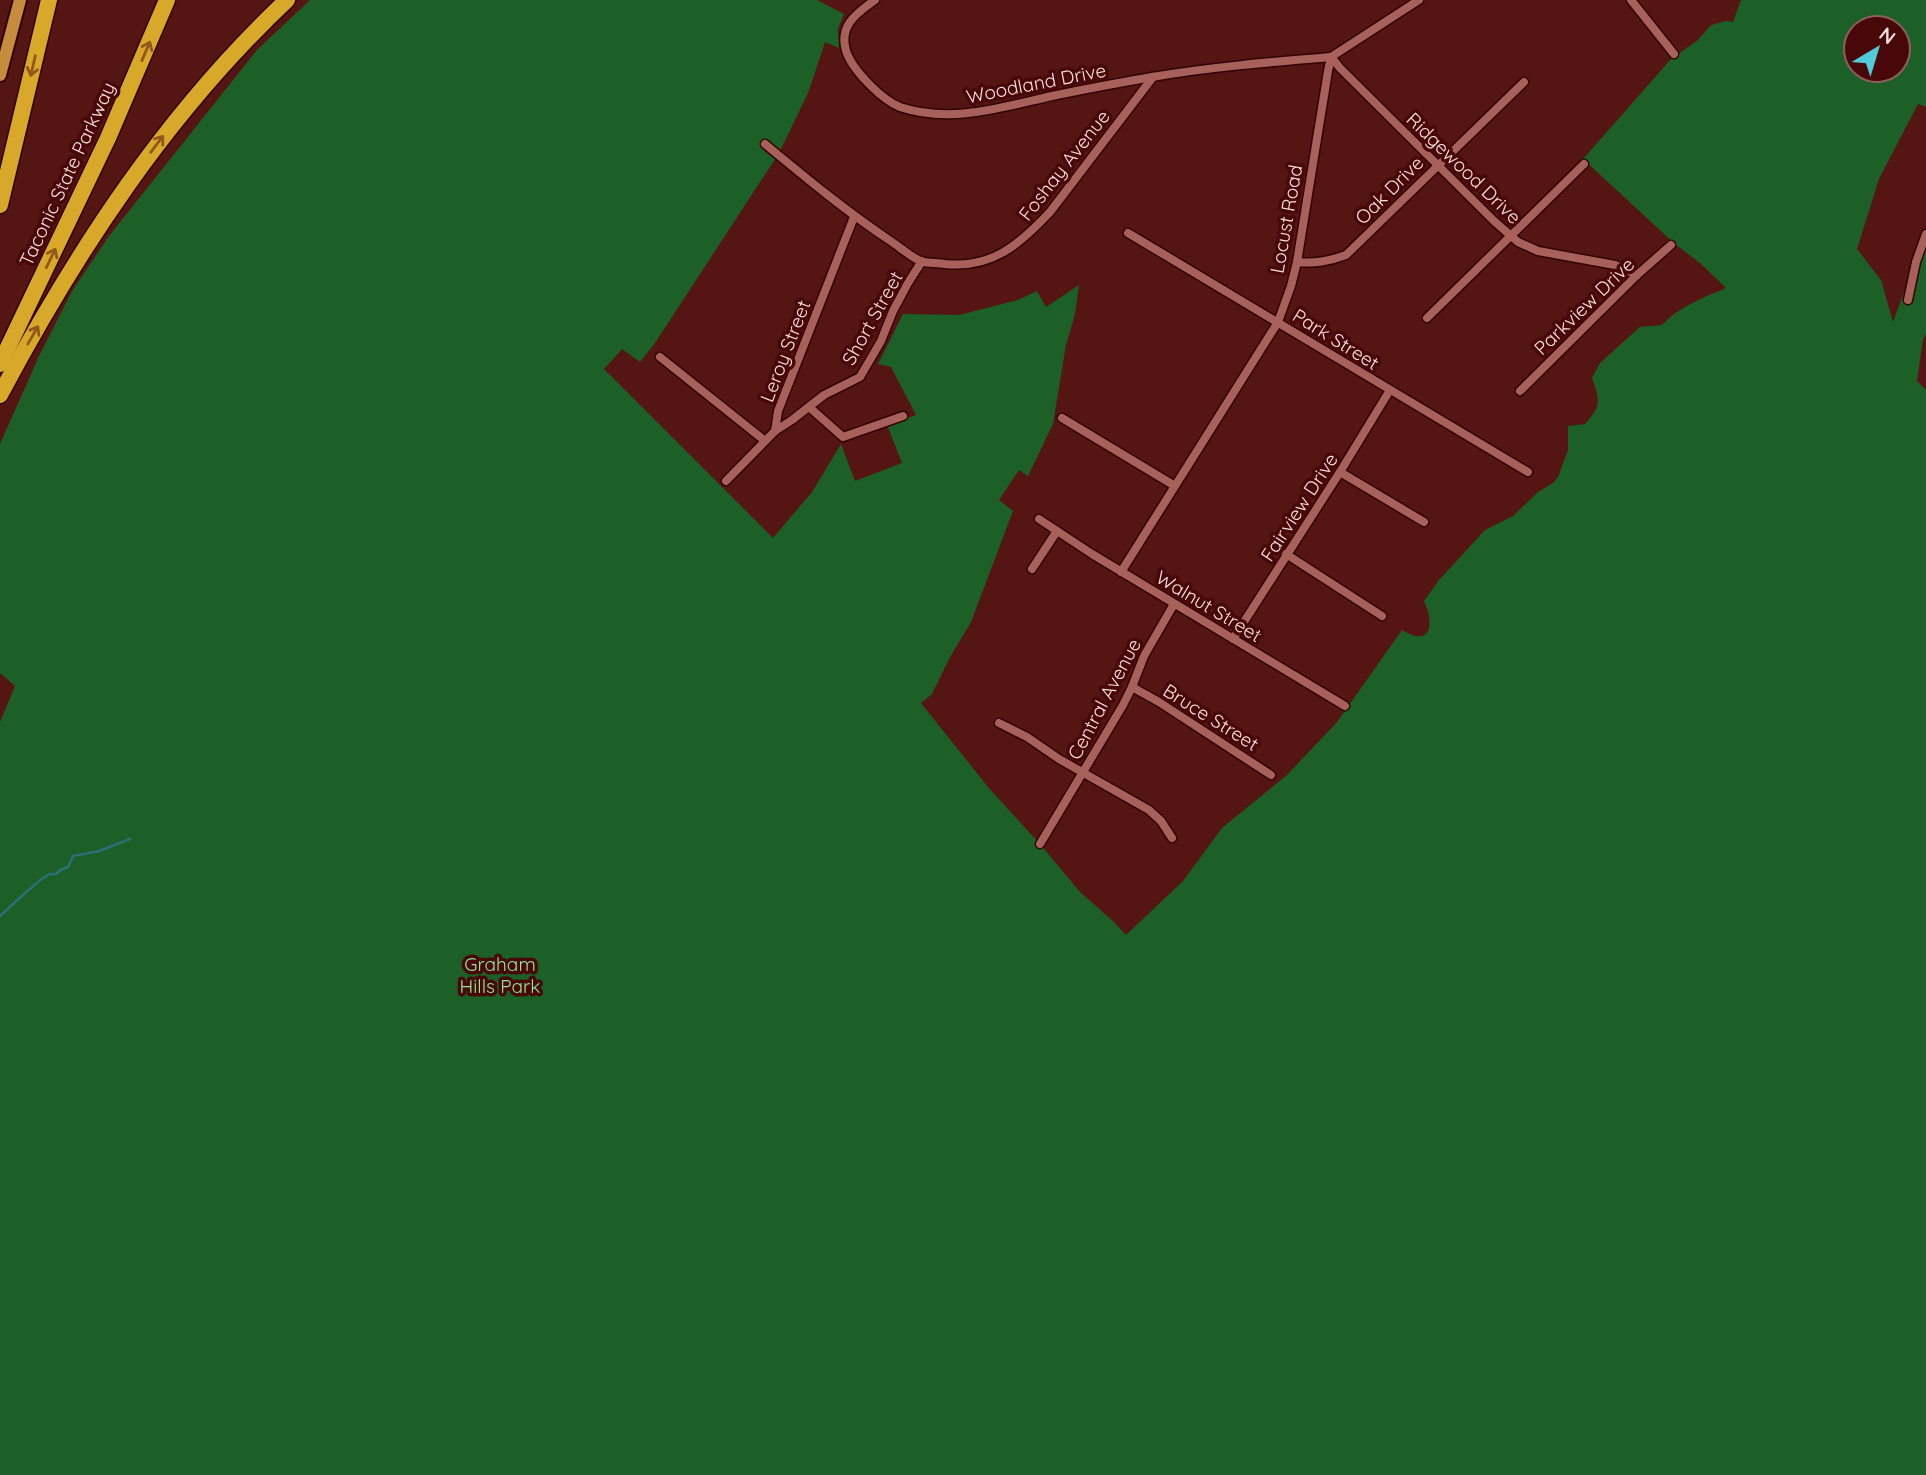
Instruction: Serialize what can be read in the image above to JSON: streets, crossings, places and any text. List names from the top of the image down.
{
  "streets": {
    "highway": ["Taconic State Parkway"],
    "street": [
      "Woodland Drive",
      "Foshay Avenue",
      "Ridgewood Drive",
      "Oak Drive",
      "Locust Road",
      "Parkview Drive",
      "Short Street",
      "Park Street",
      "Leroy Street",
      "Fairview Drive",
      "Walnut Street",
      "Central Avenue",
      "Bruce Street"
    ]
  },
  "crossings": [
    ["Woodland Drive", "Foshay Avenue"],
    ["Foshay Avenue", "Short Street"],
    ["Foshay Avenue", "Leroy Street"],
    ["Ridgewood Drive", "Oak Drive"],
    ["Ridgewood Drive", "Locust Road"],
    ["Ridgewood Drive", "Parkview Drive"],
    ["Oak Drive", "Locust Road"],
    ["Locust Road", "Park Street"],
    ["Locust Road", "Walnut Street"],
    ["Short Street", "Leroy Street"],
    ["Park Street", "Fairview Drive"],
    ["Fairview Drive", "Walnut Street"],
    ["Walnut Street", "Central Avenue"],
    ["Central Avenue", "Bruce Street"]
  ],
  "parks": ["Graham Hills Park"],
  "north": "top right"
}
